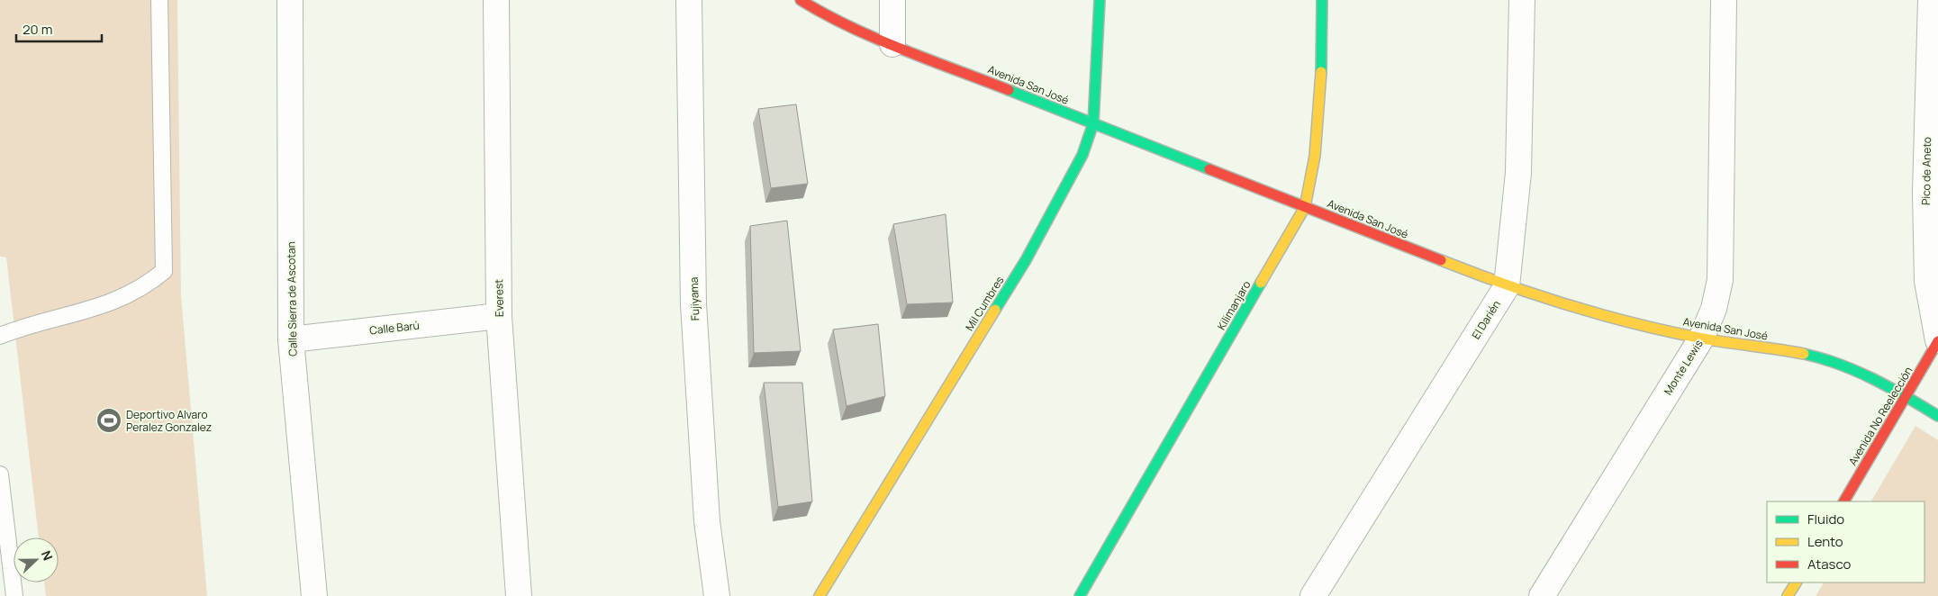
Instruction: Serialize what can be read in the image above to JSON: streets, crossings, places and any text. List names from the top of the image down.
{
  "streets": {
    "street": [
      "Avenida San José",
      "Pico de Aneto",
      "Everest",
      "Calle Sierra de Ascotan",
      "Fujiyama",
      "Mil Cumbres",
      "Kilimanjaro",
      "El Darién",
      "Calle Barú",
      "Monte Lewis",
      "Avenida No Reelección"
    ]
  },
  "crossings": [
    ["Avenida San José", "Mil Cumbres"],
    ["Avenida San José", "Kilimanjaro"],
    ["Avenida San José", "El Darién"],
    ["Avenida San José", "Monte Lewis"],
    ["Avenida San José", "Avenida No Reelección"],
    ["Pico de Aneto", "Avenida No Reelección"],
    ["Everest", "Calle Barú"],
    ["Calle Sierra de Ascotan", "Calle Barú"]
  ],
  "places": {
    "sports": ["Deportivo Alvaro Peralez Gonzalez"]
  },
  "legend": ["Fluido", "Lento", "Atasco"],
  "scale_bar": "20 m",
  "north": "right"
}
